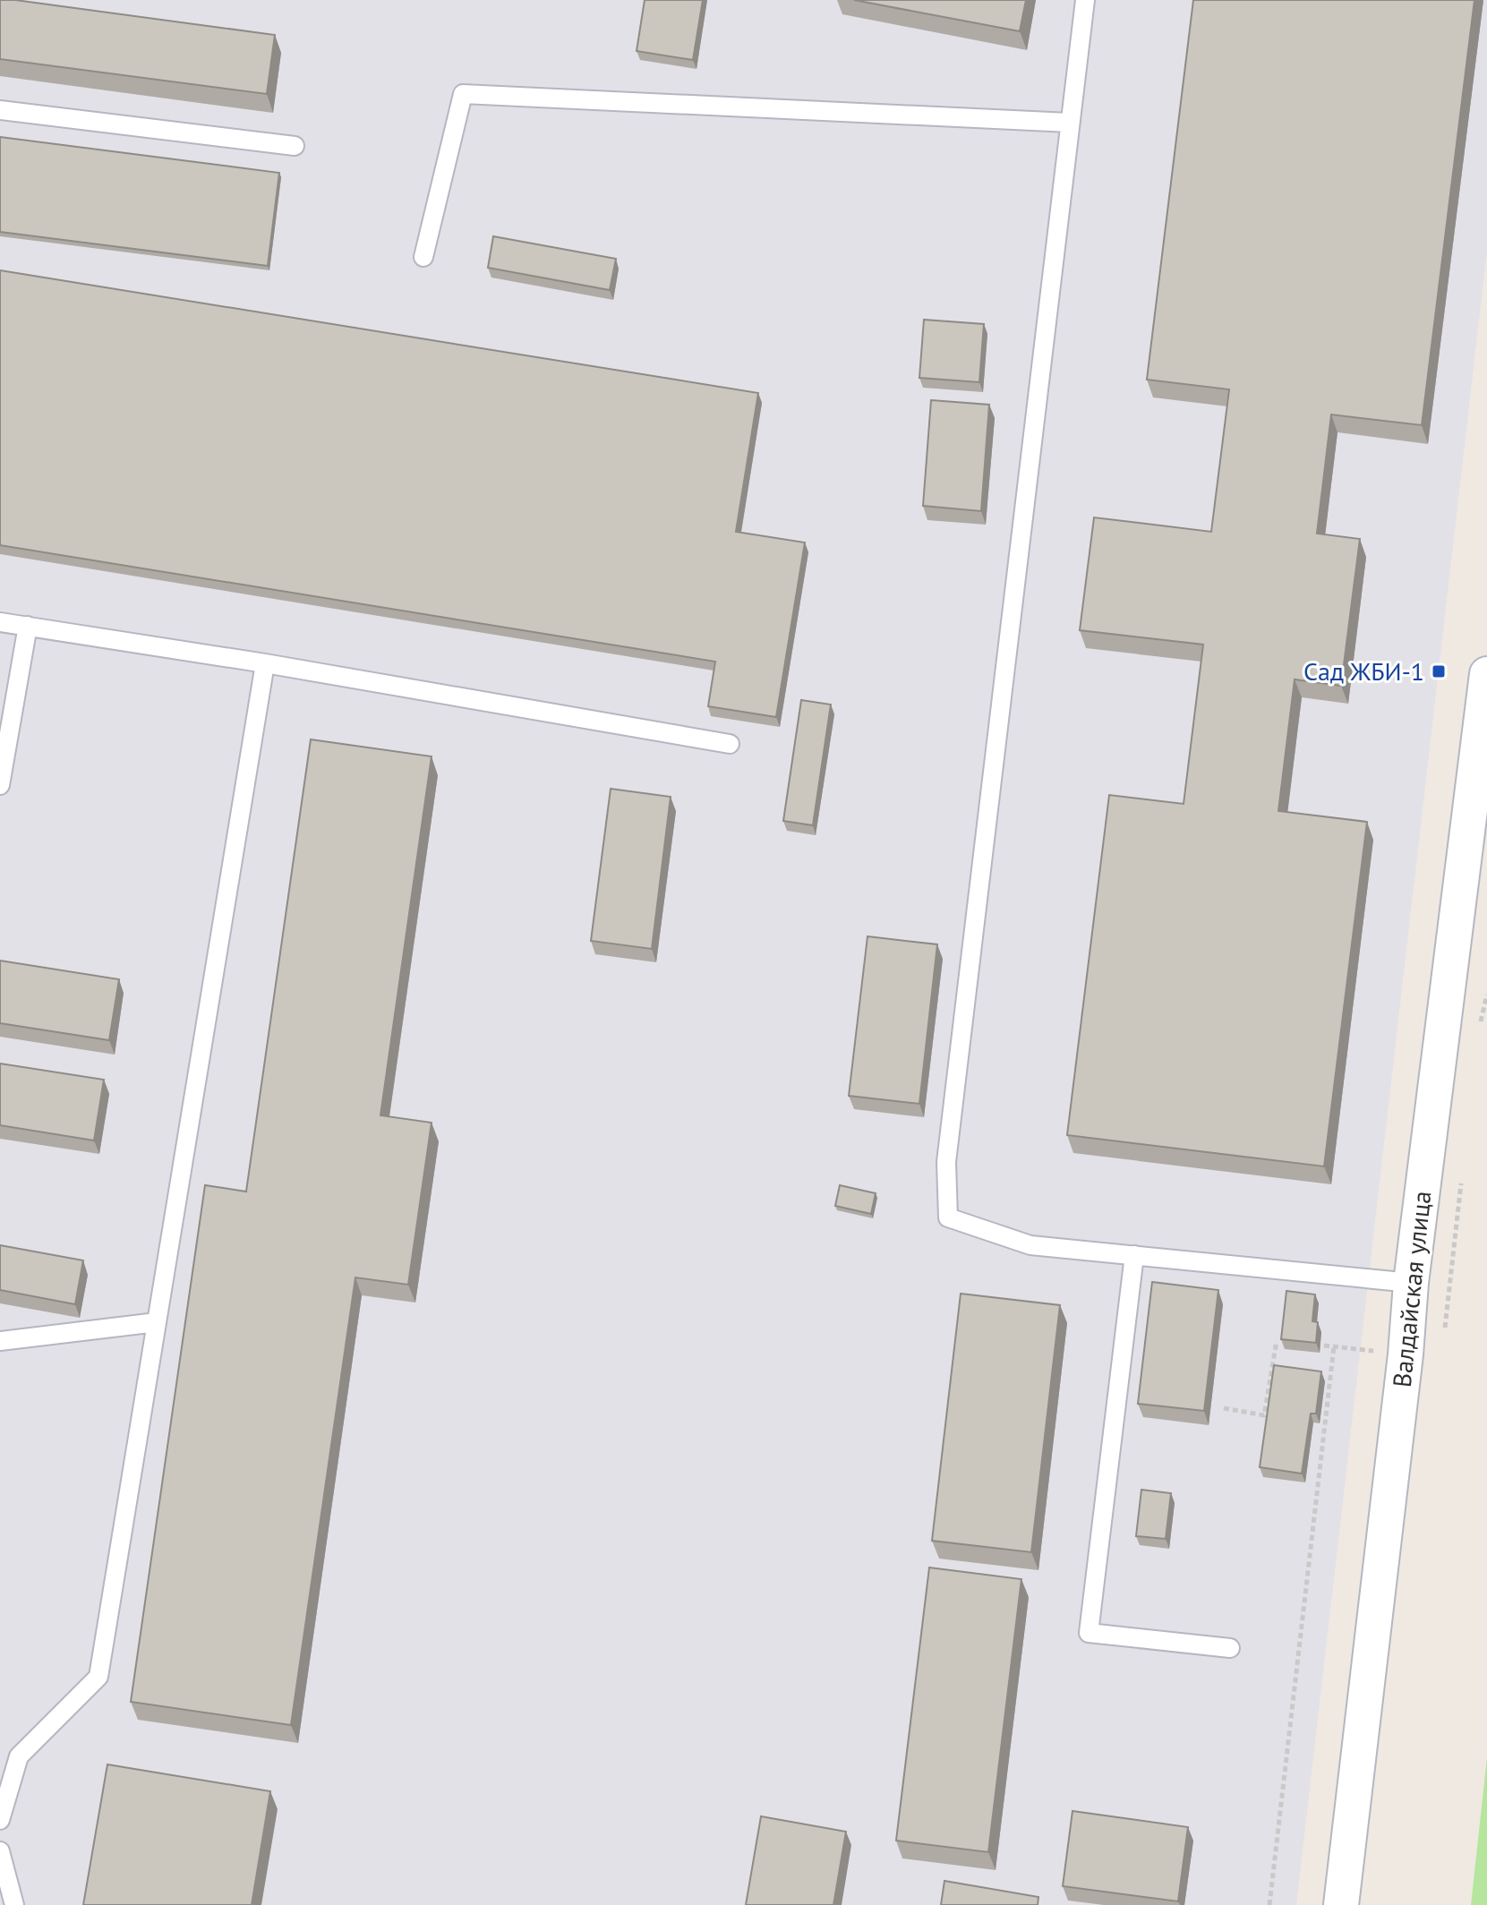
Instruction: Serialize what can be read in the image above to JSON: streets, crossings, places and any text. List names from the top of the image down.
{
  "streets": {
    "street": ["Валдайская улица"]
  },
  "places": {
    "transit": ["Сад ЖБИ-1"]
  }
}
